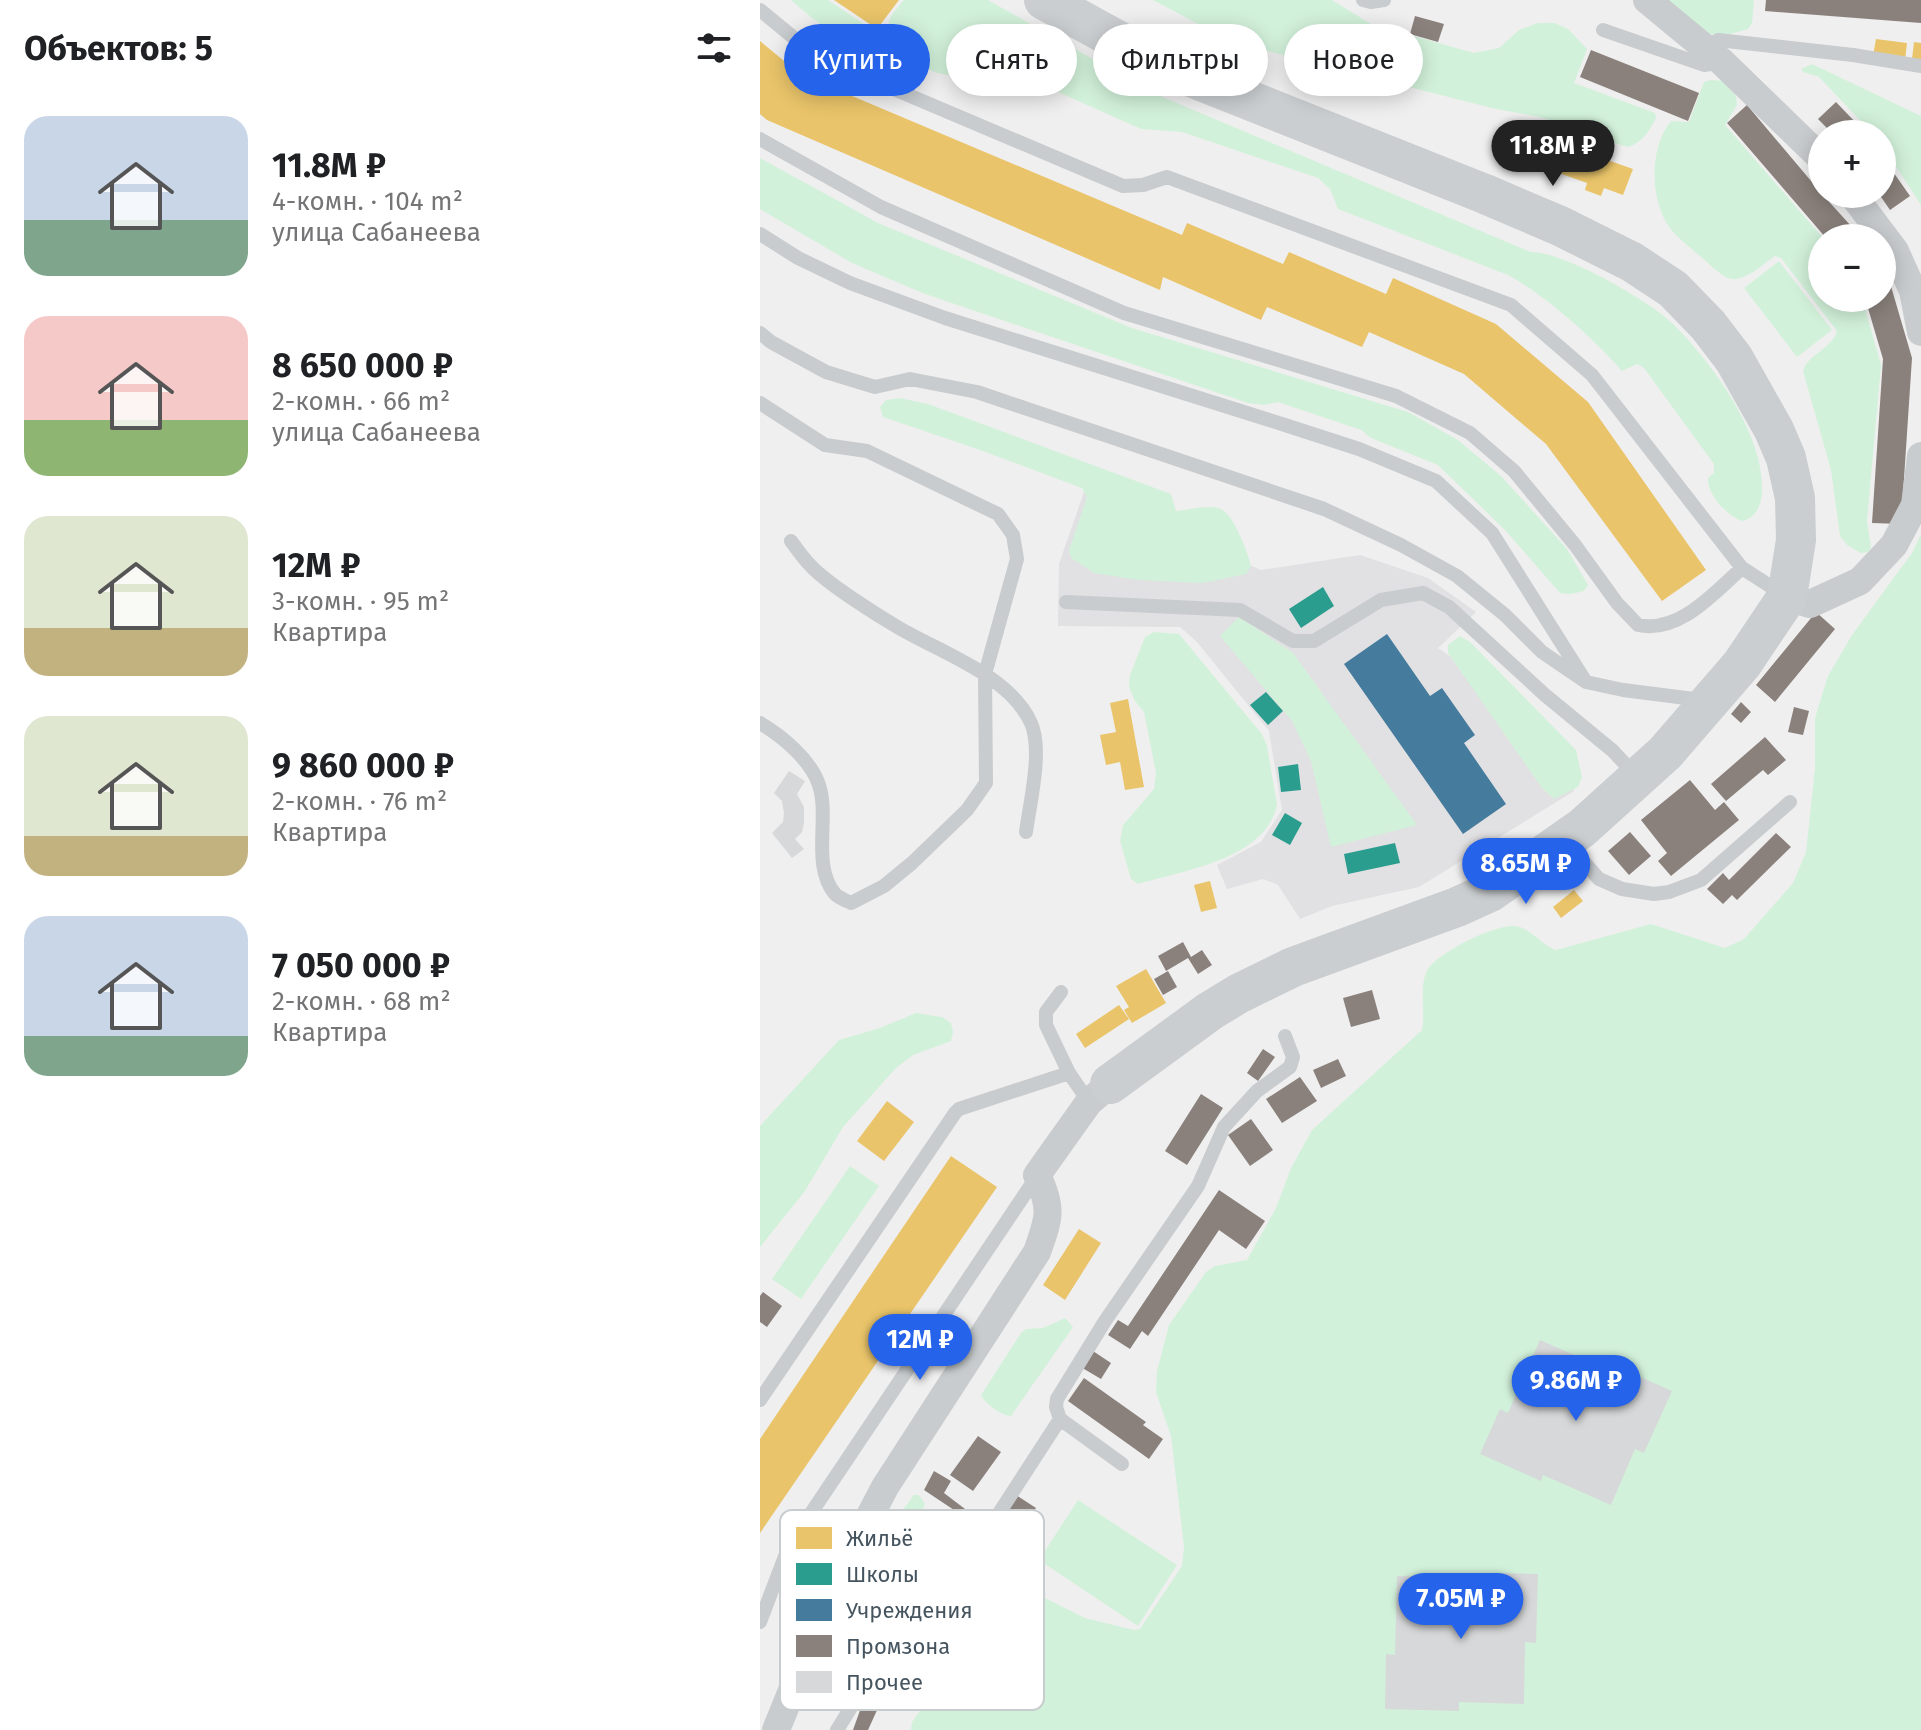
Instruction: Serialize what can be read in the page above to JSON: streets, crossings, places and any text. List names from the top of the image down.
{
  "legend": [
    "Жильё",
    "Школы",
    "Учреждения",
    "Промзона",
    "Прочее"
  ],
  "page": {
    "heading": "Объектов: 5",
    "chip": [
      "Купить",
      "Снять",
      "Фильтры",
      "Новое"
    ],
    "list": [
      {
        "name": "11.8M ₽",
        "note": "4-комн. · 104 m² · улица Сабанеева"
      },
      {
        "name": "8 650 000 ₽",
        "note": "2-комн. · 66 m² · улица Сабанеева"
      },
      {
        "name": "12M ₽",
        "note": "3-комн. · 95 m² · Квартира"
      },
      {
        "name": "9 860 000 ₽",
        "note": "2-комн. · 76 m² · Квартира"
      },
      {
        "name": "7 050 000 ₽",
        "note": "2-комн. · 68 m² · Квартира"
      }
    ],
    "map_buttons": ["+", "−"],
    "price": [
      "11.8M ₽",
      "8.65M ₽",
      "12M ₽",
      "9.86M ₽",
      "7.05M ₽"
    ]
  }
}
